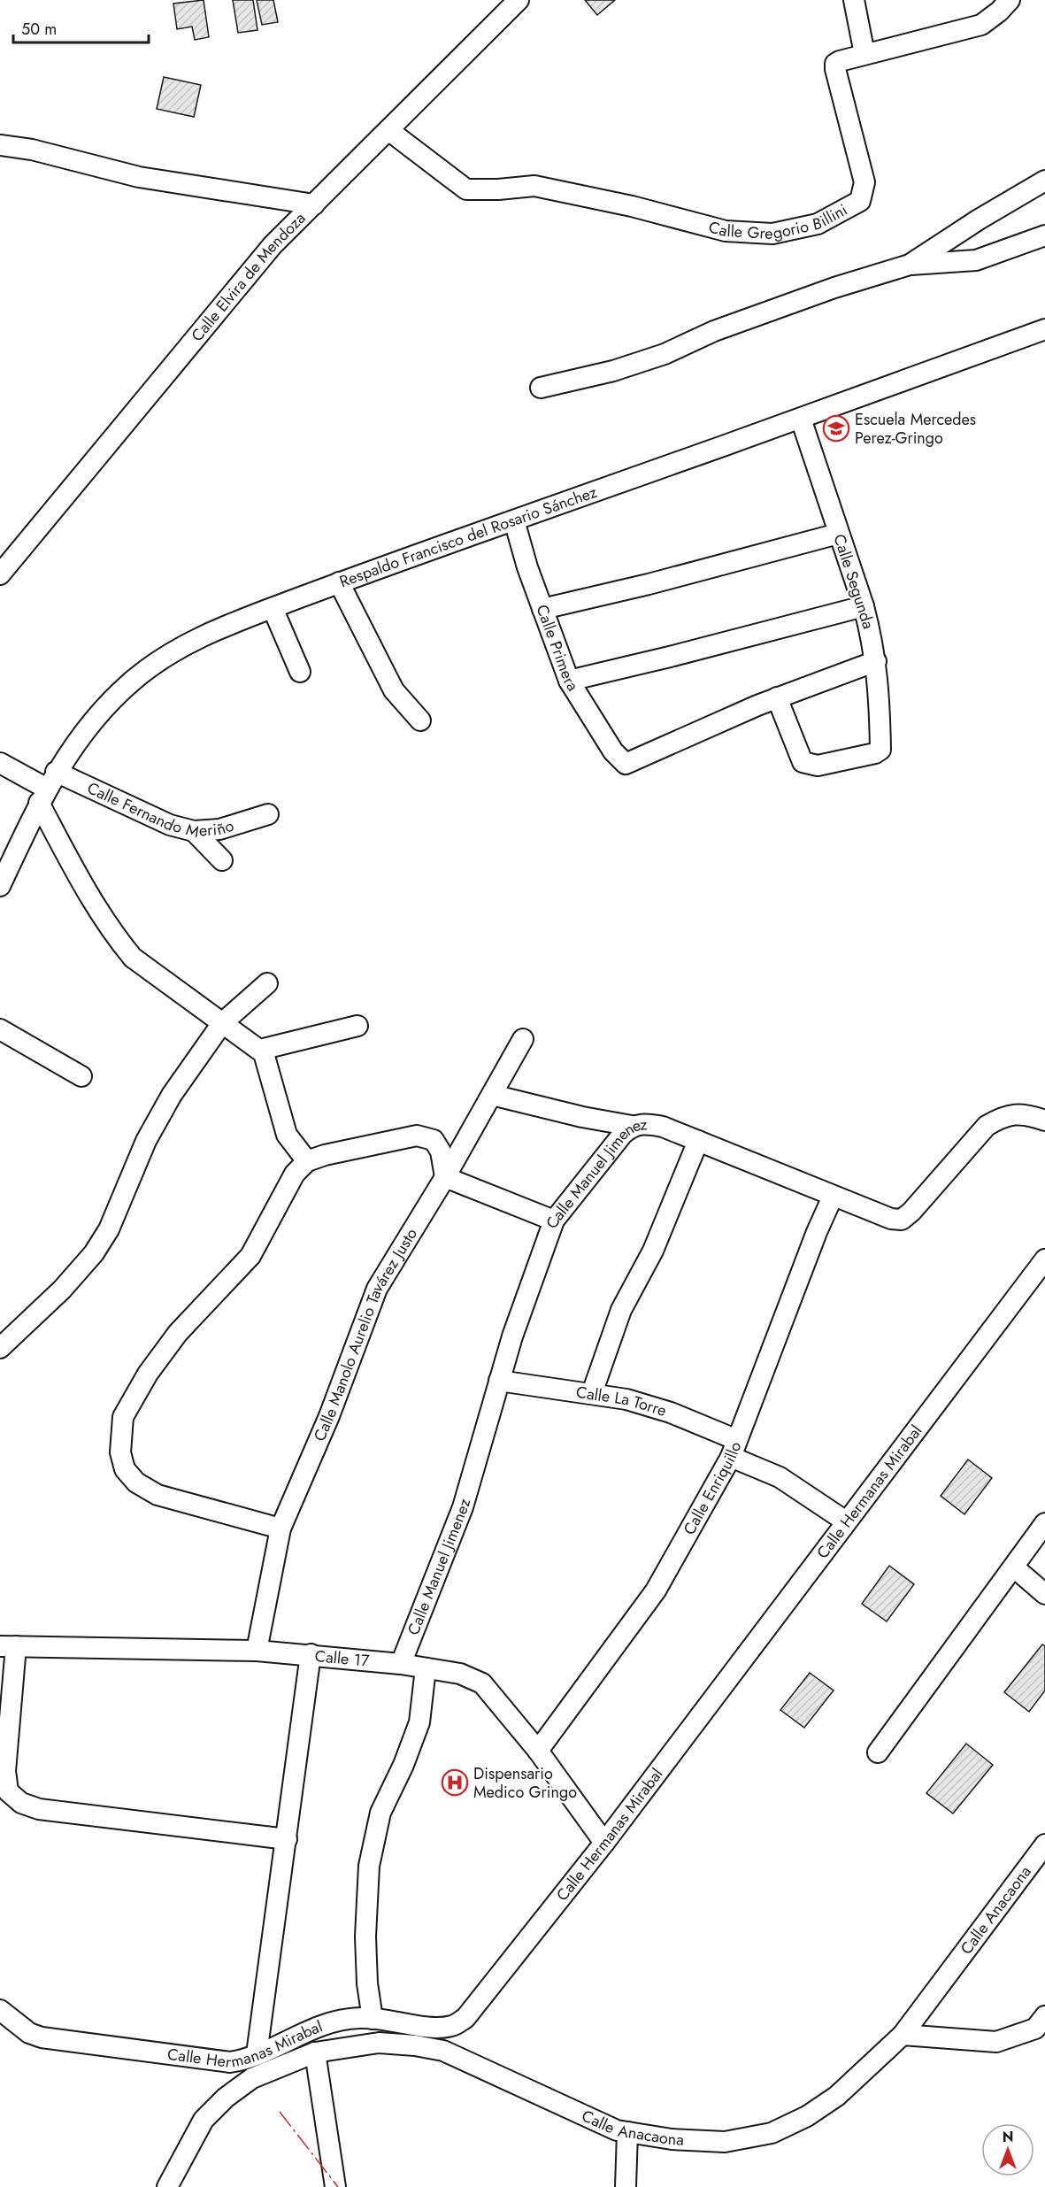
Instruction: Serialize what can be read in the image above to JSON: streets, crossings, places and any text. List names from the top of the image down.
{
  "streets": {
    "street": [
      "Calle Gregorio Billini",
      "Calle Elvira de Mendoza",
      "Respaldo Francisco del Rosario Sánchez",
      "Calle Segunda",
      "Calle Primera",
      "Calle Fernando Meriño",
      "Calle Manuel Jimenez",
      "Calle Manolo Aurelio Tavárez Justo",
      "Calle La Torre",
      "Calle Enriquillo",
      "Calle Hermanas Mirabal",
      "Calle 17",
      "Calle Anacaona"
    ]
  },
  "crossings": [
    ["Calle Gregorio Billini", "Calle Elvira de Mendoza"],
    ["Respaldo Francisco del Rosario Sánchez", "Calle Segunda"],
    ["Respaldo Francisco del Rosario Sánchez", "Calle Primera"],
    ["Respaldo Francisco del Rosario Sánchez", "Calle Fernando Meriño"],
    ["Calle Segunda", "Calle Primera"],
    ["Calle Manuel Jimenez", "Calle La Torre"],
    ["Calle Manuel Jimenez", "Calle Enriquillo"],
    ["Calle Manuel Jimenez", "Calle 17"],
    ["Calle Manolo Aurelio Tavárez Justo", "Calle 17"],
    ["Calle La Torre", "Calle Enriquillo"],
    ["Calle La Torre", "Calle Hermanas Mirabal"],
    ["Calle Enriquillo", "Calle 17"],
    ["Calle Hermanas Mirabal", "Calle 17"]
  ],
  "places": {
    "school or university": ["Escuela Mercedes Perez-Gringo"],
    "hospital": ["Dispensario Medico Gringo"]
  },
  "scale_bar": "50 m",
  "north": "top"
}
